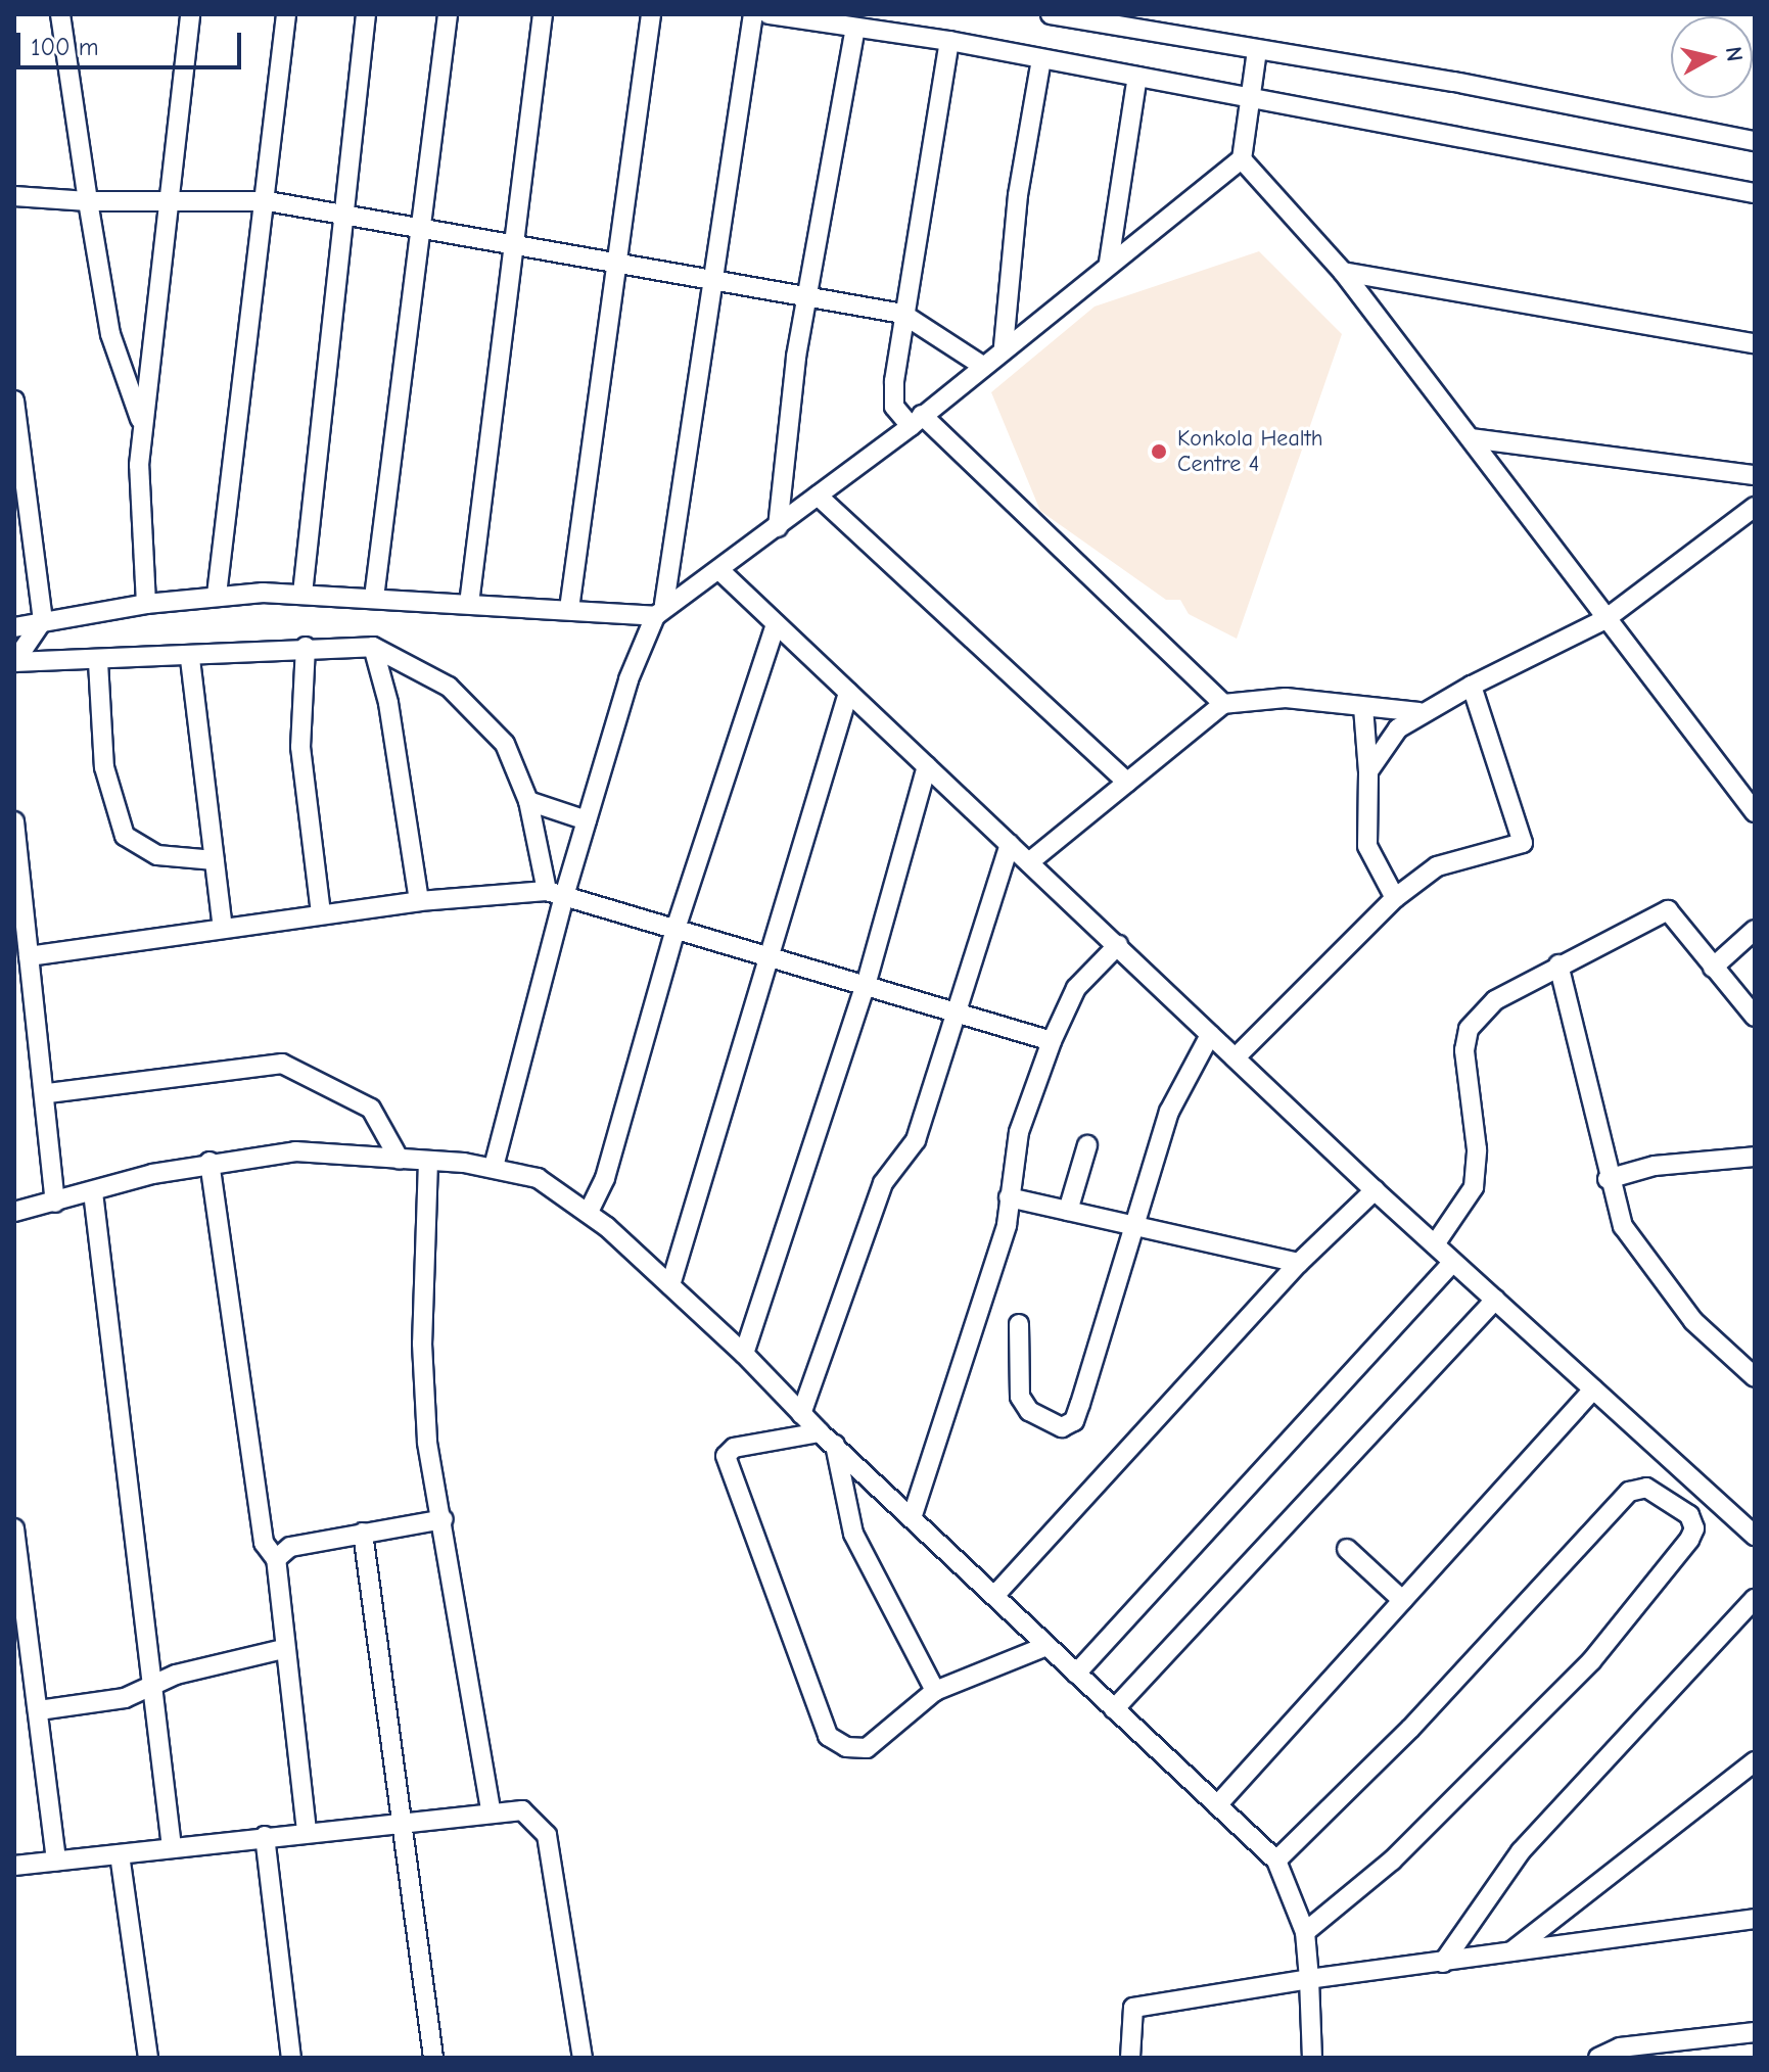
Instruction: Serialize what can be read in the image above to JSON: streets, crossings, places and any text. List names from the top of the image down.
{
  "places": ["Konkola Health Centre 4"],
  "scale_bar": "100 m",
  "north": "right"
}
